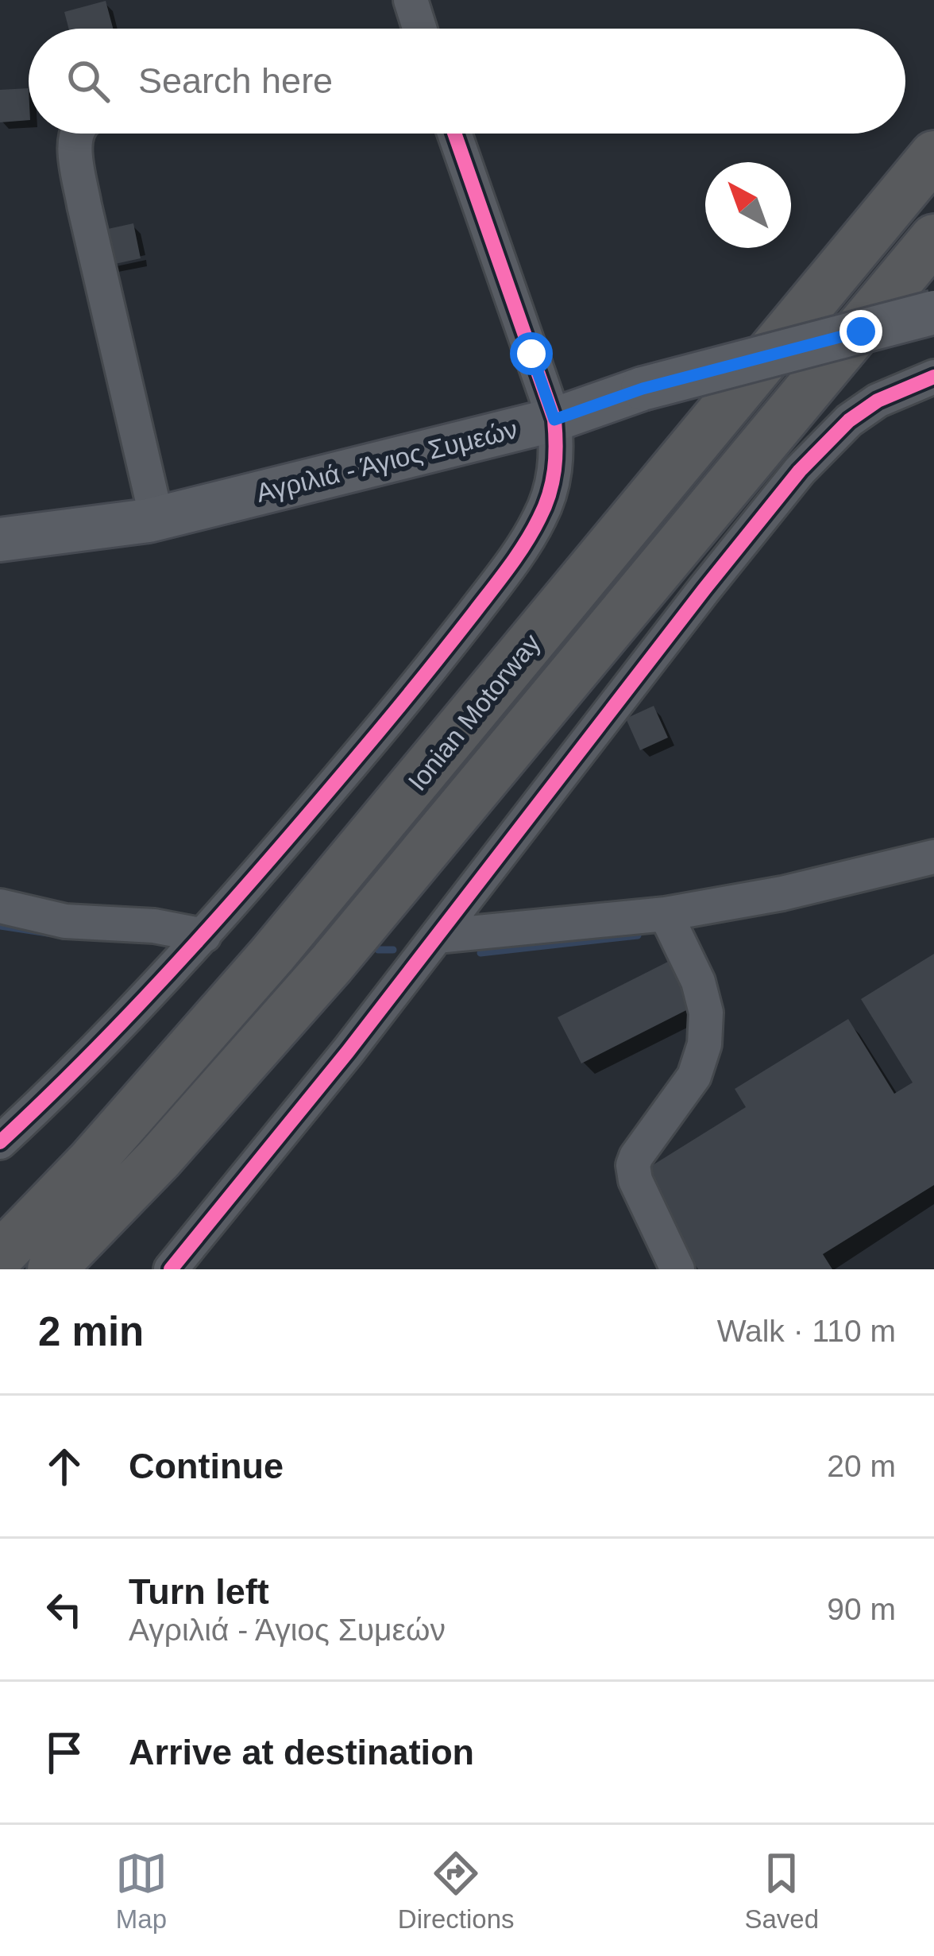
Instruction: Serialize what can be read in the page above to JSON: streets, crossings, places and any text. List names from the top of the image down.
{
  "streets": {
    "highway": ["Ionian Motorway"],
    "main road": ["Αγριλιά - Άγιος Συμεών"]
  },
  "north": "top left",
  "page": {
    "search": "Search here",
    "heading": ["2 min", "Walk · 110 m"],
    "list": [
      ["Continue", "20 m"],
      ["Turn left", "Αγριλιά - Άγιος Συμεών", "90 m"],
      "Arrive at destination"
    ],
    "nav": ["Map", "Directions", "Saved"]
  }
}
